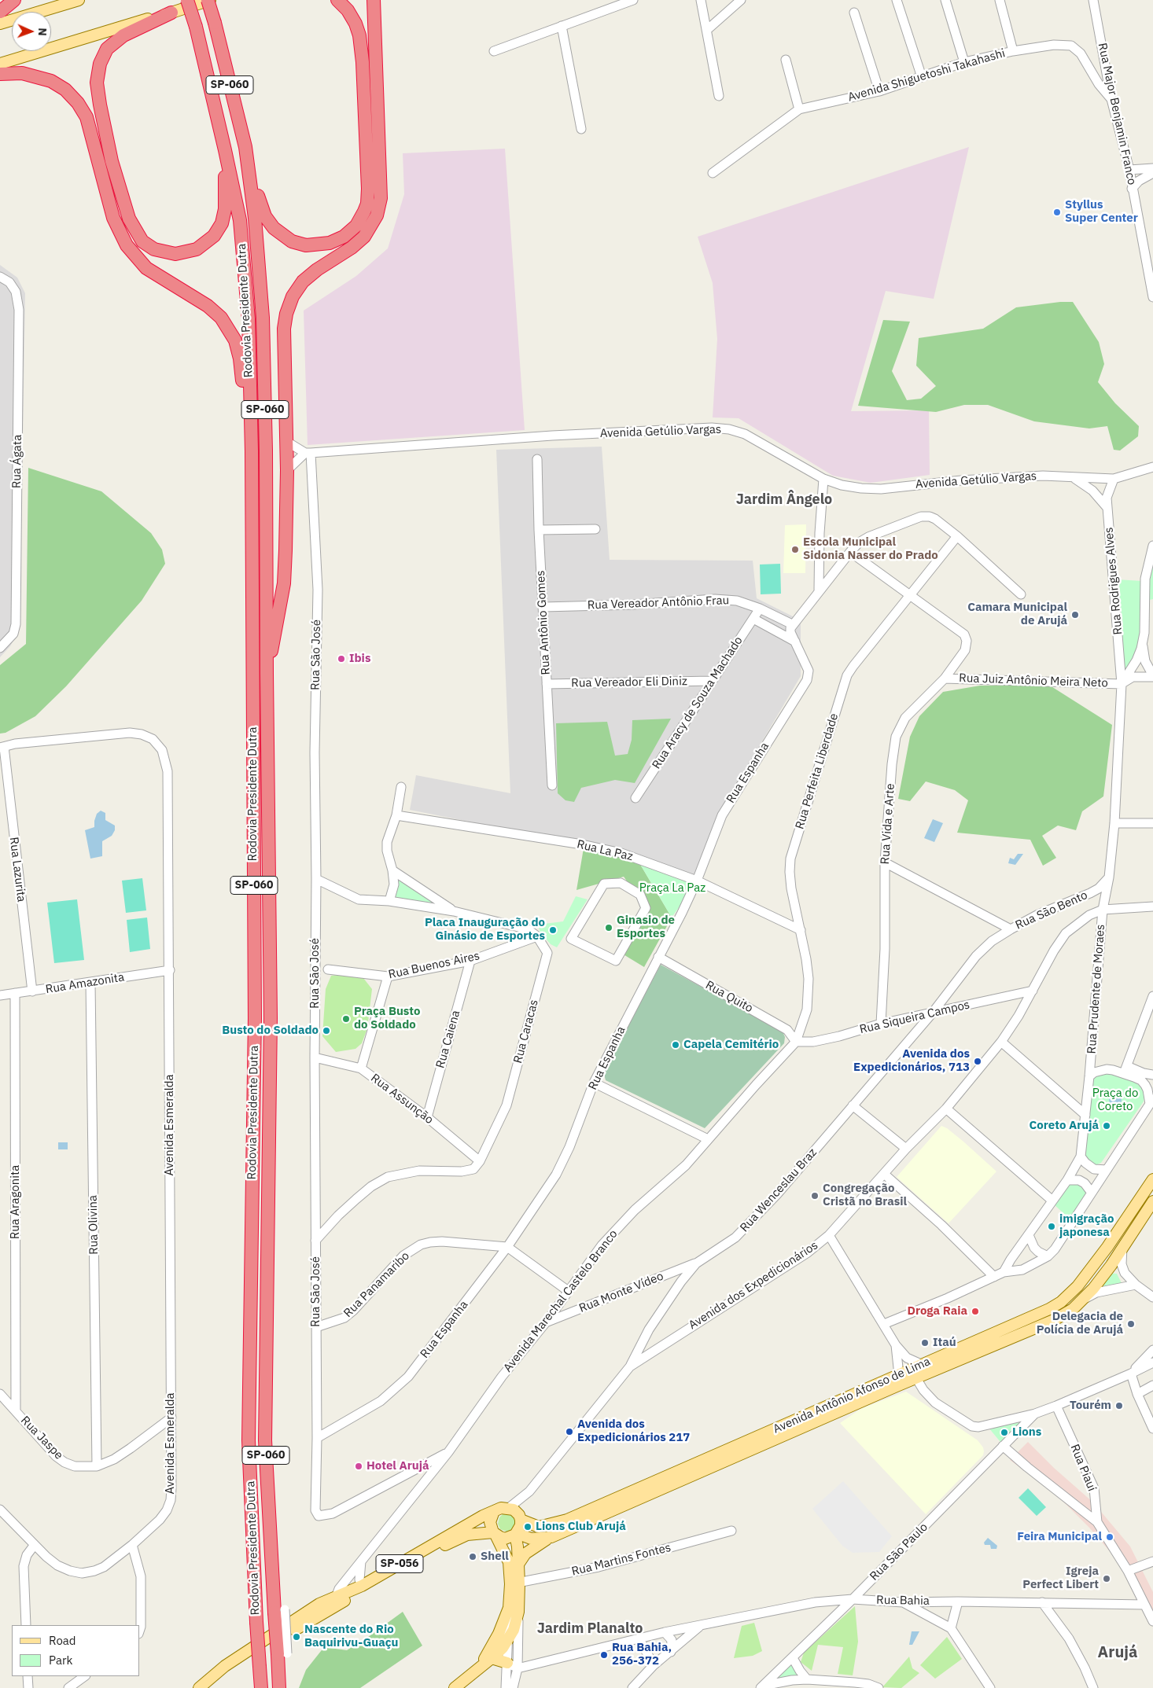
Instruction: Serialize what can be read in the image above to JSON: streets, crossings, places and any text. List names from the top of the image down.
{
  "streets": {
    "highway": ["SP-060", "Rodovia Presidente Dutra"],
    "main road": ["Avenida Antônio Afonso de Lima", "SP-056"],
    "street": [
      "Avenida Shiguetoshi Takahashi",
      "Rua Major Benjamin Franco",
      "Avenida Getúlio Vargas",
      "Rua Ágata",
      "Rua Rodrigues Alves",
      "Rua Vereador Antônio Frau",
      "Rua Antônio Gomes",
      "Rua São José",
      "Rua Juiz Antônio Meira Neto",
      "Rua Vereador Eli Diniz",
      "Rua Aracy de Souza Machado",
      "Rua Perfeita Liberdade",
      "Rua Espanha",
      "Rua Vida e Arte",
      "Rua La Paz",
      "Rua Lazurita",
      "Rua São Bento",
      "Rua Buenos Aires",
      "Rua Amazonita",
      "Rua Prudente de Moraes",
      "Rua Quito",
      "Rua Siqueira Campos",
      "Rua Caracas",
      "Rua Caiena",
      "Rua Assunção",
      "Avenida Esmeralda",
      "Rua Wenceslau Braz",
      "Rua Aragonita",
      "Rua Olivina",
      "Rua Panamaribo",
      "Avenida dos Expedicionários",
      "Rua Monte Vídeo",
      "Avenida Marechal Castelo Branco",
      "Rua Jaspe",
      "Rua Piauí",
      "Rua São Paulo",
      "Rua Martins Fontes",
      "Rua Bahia"
    ]
  },
  "crossings": [
    ["Avenida Shiguetoshi Takahashi", "Rua Major Benjamin Franco"],
    ["Avenida Getúlio Vargas", "Rua Rodrigues Alves"],
    ["Avenida Getúlio Vargas", "Rua São José"],
    ["Rua Rodrigues Alves", "Rua Juiz Antônio Meira Neto"],
    ["Rua Rodrigues Alves", "Rua Prudente de Moraes"],
    ["Rua Vereador Antônio Frau", "Rua Antônio Gomes"],
    ["Rua Vereador Antônio Frau", "Rua Aracy de Souza Machado"],
    ["Rua Vereador Antônio Frau", "Rua Espanha"],
    ["Rua Antônio Gomes", "Rua Vereador Eli Diniz"],
    ["Rua São José", "Rua Espanha"],
    ["Rua São José", "Rua Assunção"],
    ["Rua São José", "Rua Panamaribo"],
    ["Rua São José", "Avenida Marechal Castelo Branco"],
    ["Rua Juiz Antônio Meira Neto", "Rua Vida e Arte"],
    ["Rua Juiz Antônio Meira Neto", "Rua Prudente de Moraes"],
    ["Rua Vereador Eli Diniz", "Rua Aracy de Souza Machado"],
    ["Rua Perfeita Liberdade", "Rua Vida e Arte"],
    ["Rua Perfeita Liberdade", "Rua La Paz"],
    ["Rua Perfeita Liberdade", "Rua Quito"],
    ["Rua Perfeita Liberdade", "Rua Siqueira Campos"],
    ["Rua Perfeita Liberdade", "Avenida Marechal Castelo Branco"],
    ["Rua Espanha", "Rua La Paz"],
    ["Rua Espanha", "Rua Quito"],
    ["Rua Espanha", "Rua Panamaribo"],
    ["Rua Vida e Arte", "Rua Siqueira Campos"],
    ["Rua Lazurita", "Rua Amazonita"],
    ["Rua Lazurita", "Avenida Esmeralda"],
    ["Rua São Bento", "Rua Prudente de Moraes"],
    ["Rua São Bento", "Rua Siqueira Campos"],
    ["Rua São Bento", "Rua Wenceslau Braz"],
    ["Rua Buenos Aires", "Rua Caracas"],
    ["Rua Buenos Aires", "Rua Caiena"],
    ["Rua Amazonita", "Avenida Esmeralda"],
    ["Rua Amazonita", "Rua Aragonita"],
    ["Rua Amazonita", "Rua Olivina"],
    ["Rua Prudente de Moraes", "Avenida dos Expedicionários"],
    ["Rua Quito", "Rua Siqueira Campos"],
    ["Rua Quito", "Avenida Marechal Castelo Branco"],
    ["Rua Siqueira Campos", "Rua Wenceslau Braz"],
    ["Rua Siqueira Campos", "Avenida dos Expedicionários"],
    ["Rua Siqueira Campos", "Avenida Marechal Castelo Branco"],
    ["Rua Caracas", "Rua Assunção"],
    ["Rua Caiena", "Rua Assunção"],
    ["Avenida Esmeralda", "Rua Jaspe"],
    ["Rua Wenceslau Braz", "Avenida dos Expedicionários"],
    ["Rua Wenceslau Braz", "Rua Monte Vídeo"],
    ["Rua Aragonita", "Rua Jaspe"],
    ["Rua Olivina", "Rua Jaspe"],
    ["Avenida dos Expedicionários", "Avenida Antônio Afonso de Lima"],
    ["Avenida dos Expedicionários", "SP-056"],
    ["Rua Monte Vídeo", "Avenida Marechal Castelo Branco"],
    ["Avenida Marechal Castelo Branco", "SP-056"],
    ["Avenida Antônio Afonso de Lima", "SP-056"],
    ["Rua Piauí", "Rua Bahia"],
    ["Rua São Paulo", "Rua Bahia"]
  ],
  "districts": ["Jardim Ângelo", "Jardim Planalto", "Arujá"],
  "parks": ["Praça La Paz", "Praça do Coreto"],
  "places": [
    "Styllus Super Center",
    "Escola Municipal Sidonia Nasser do Prado",
    "Camara Municipal de Arujá",
    "Ibis",
    "Ginasio de Esportes",
    "Placa Inauguração do Ginásio de Esportes",
    "Praça Busto do Soldado",
    "Busto do Soldado",
    "Capela Cemitério",
    "Avenida dos Expedicionários, 713",
    "Coreto Arujá",
    "Congregação Cristã no Brasil",
    "imigração japonesa",
    "Droga Raia",
    "Delegacia de Polícia de Arujá",
    "Itaú",
    "Tourém",
    "Avenida dos Expedicionários 217",
    "Lions",
    "Hotel Arujá",
    "Lions Club Arujá",
    "Feira Municipal",
    "Shell",
    "Igreja Perfect Libert",
    "Nascente do Rio Baquirivu-Guaçu",
    "Rua Bahia, 256-372"
  ],
  "legend": ["Road", "Park"],
  "north": "right"
}
